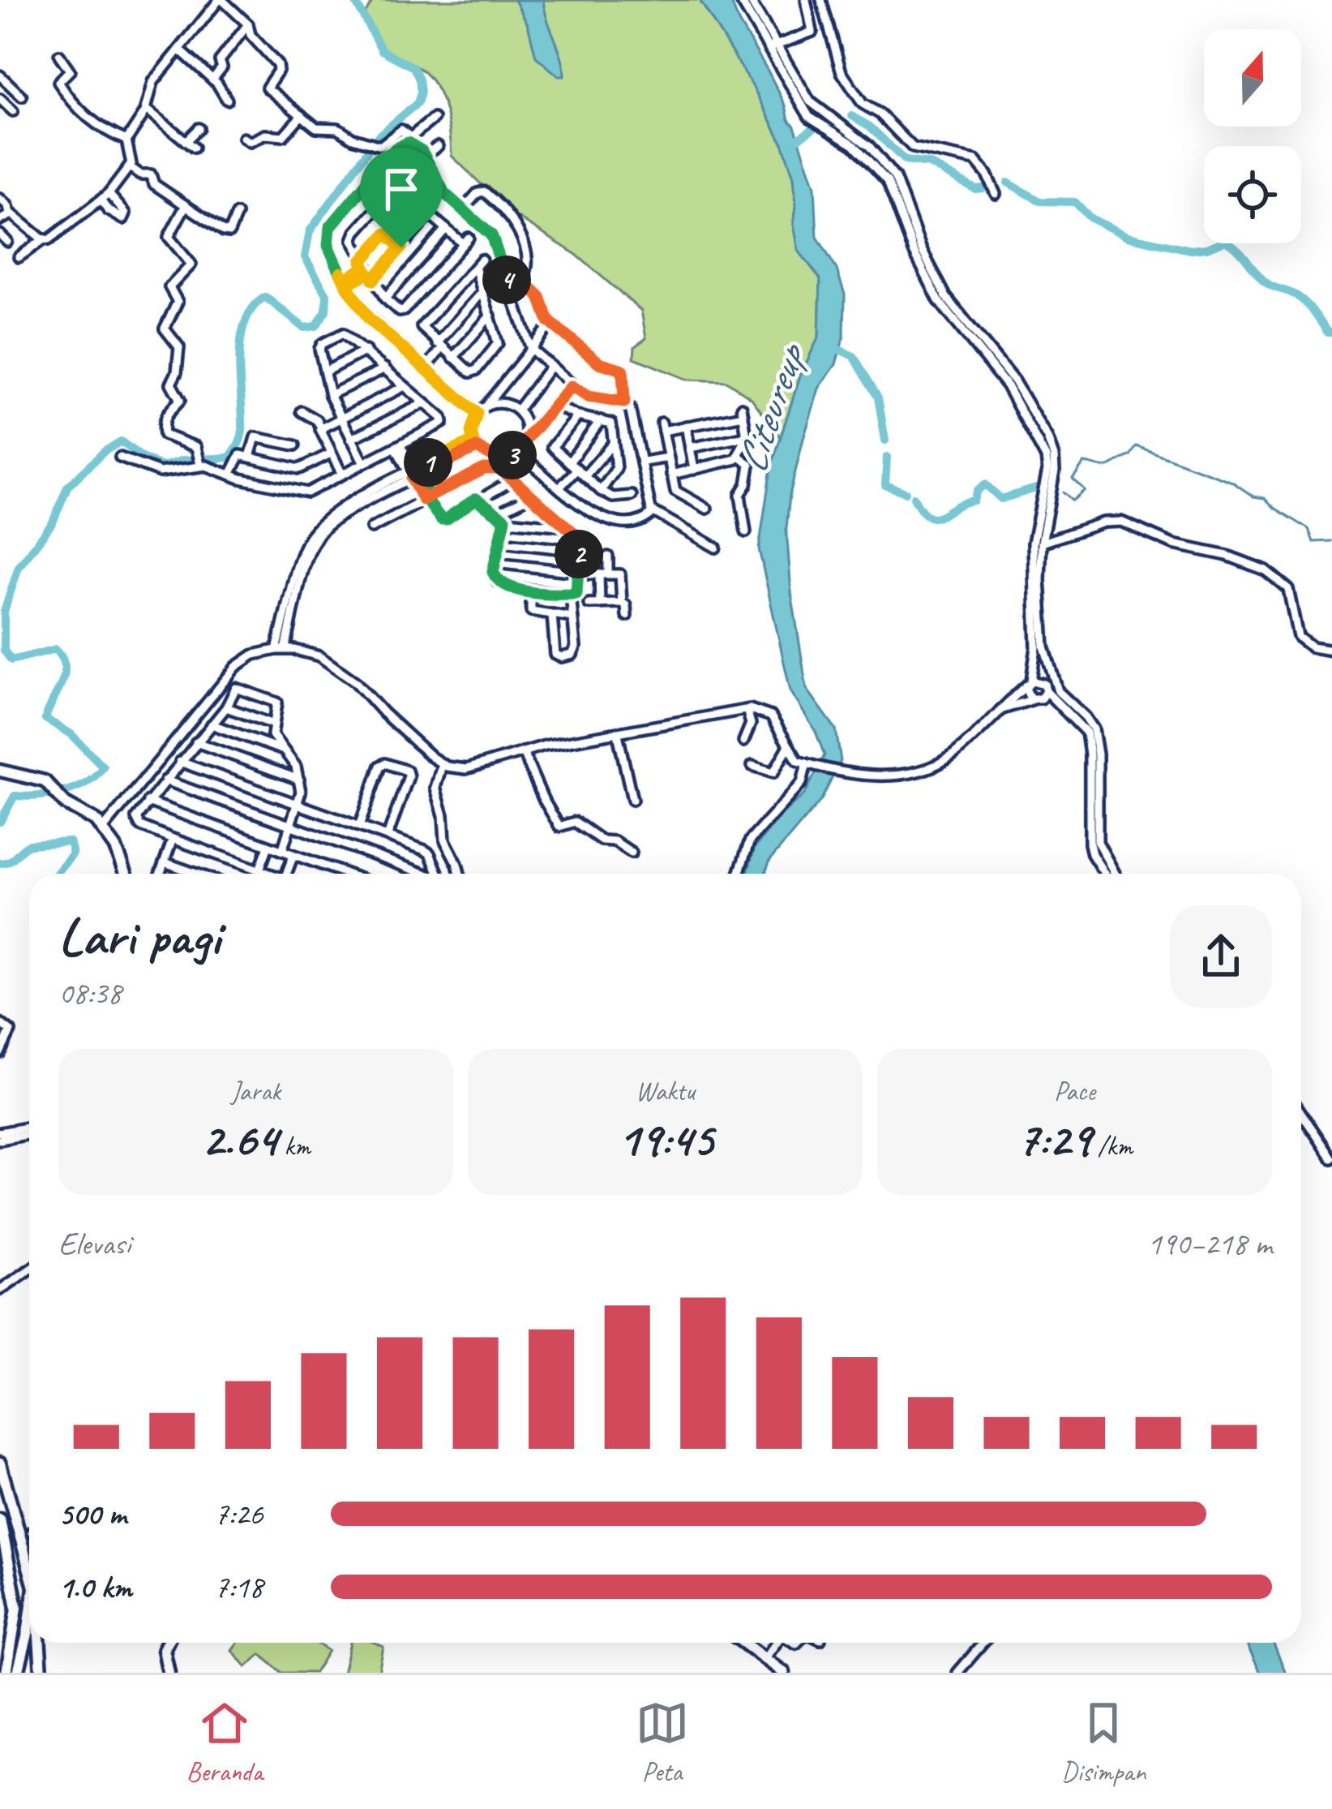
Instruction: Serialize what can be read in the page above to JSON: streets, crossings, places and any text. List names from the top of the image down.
{
  "water": ["Citeureup"],
  "north": "top",
  "page": {
    "pins": [
      "4",
      "3",
      "1",
      "2"
    ],
    "heading": ["Lari pagi", "08:38"],
    "stats": [
      ["Jarak", "2.64 km"],
      ["Waktu", "19:45"],
      ["Pace", "7:29 /km"]
    ],
    "chart": ["Elevasi", "190–218 m"],
    "list": [
      {
        "name": "500 m",
        "note": "7:26"
      },
      {
        "name": "1.0 km",
        "note": "7:18"
      }
    ],
    "tabs": ["Beranda", "Peta", "Disimpan"]
  }
}
